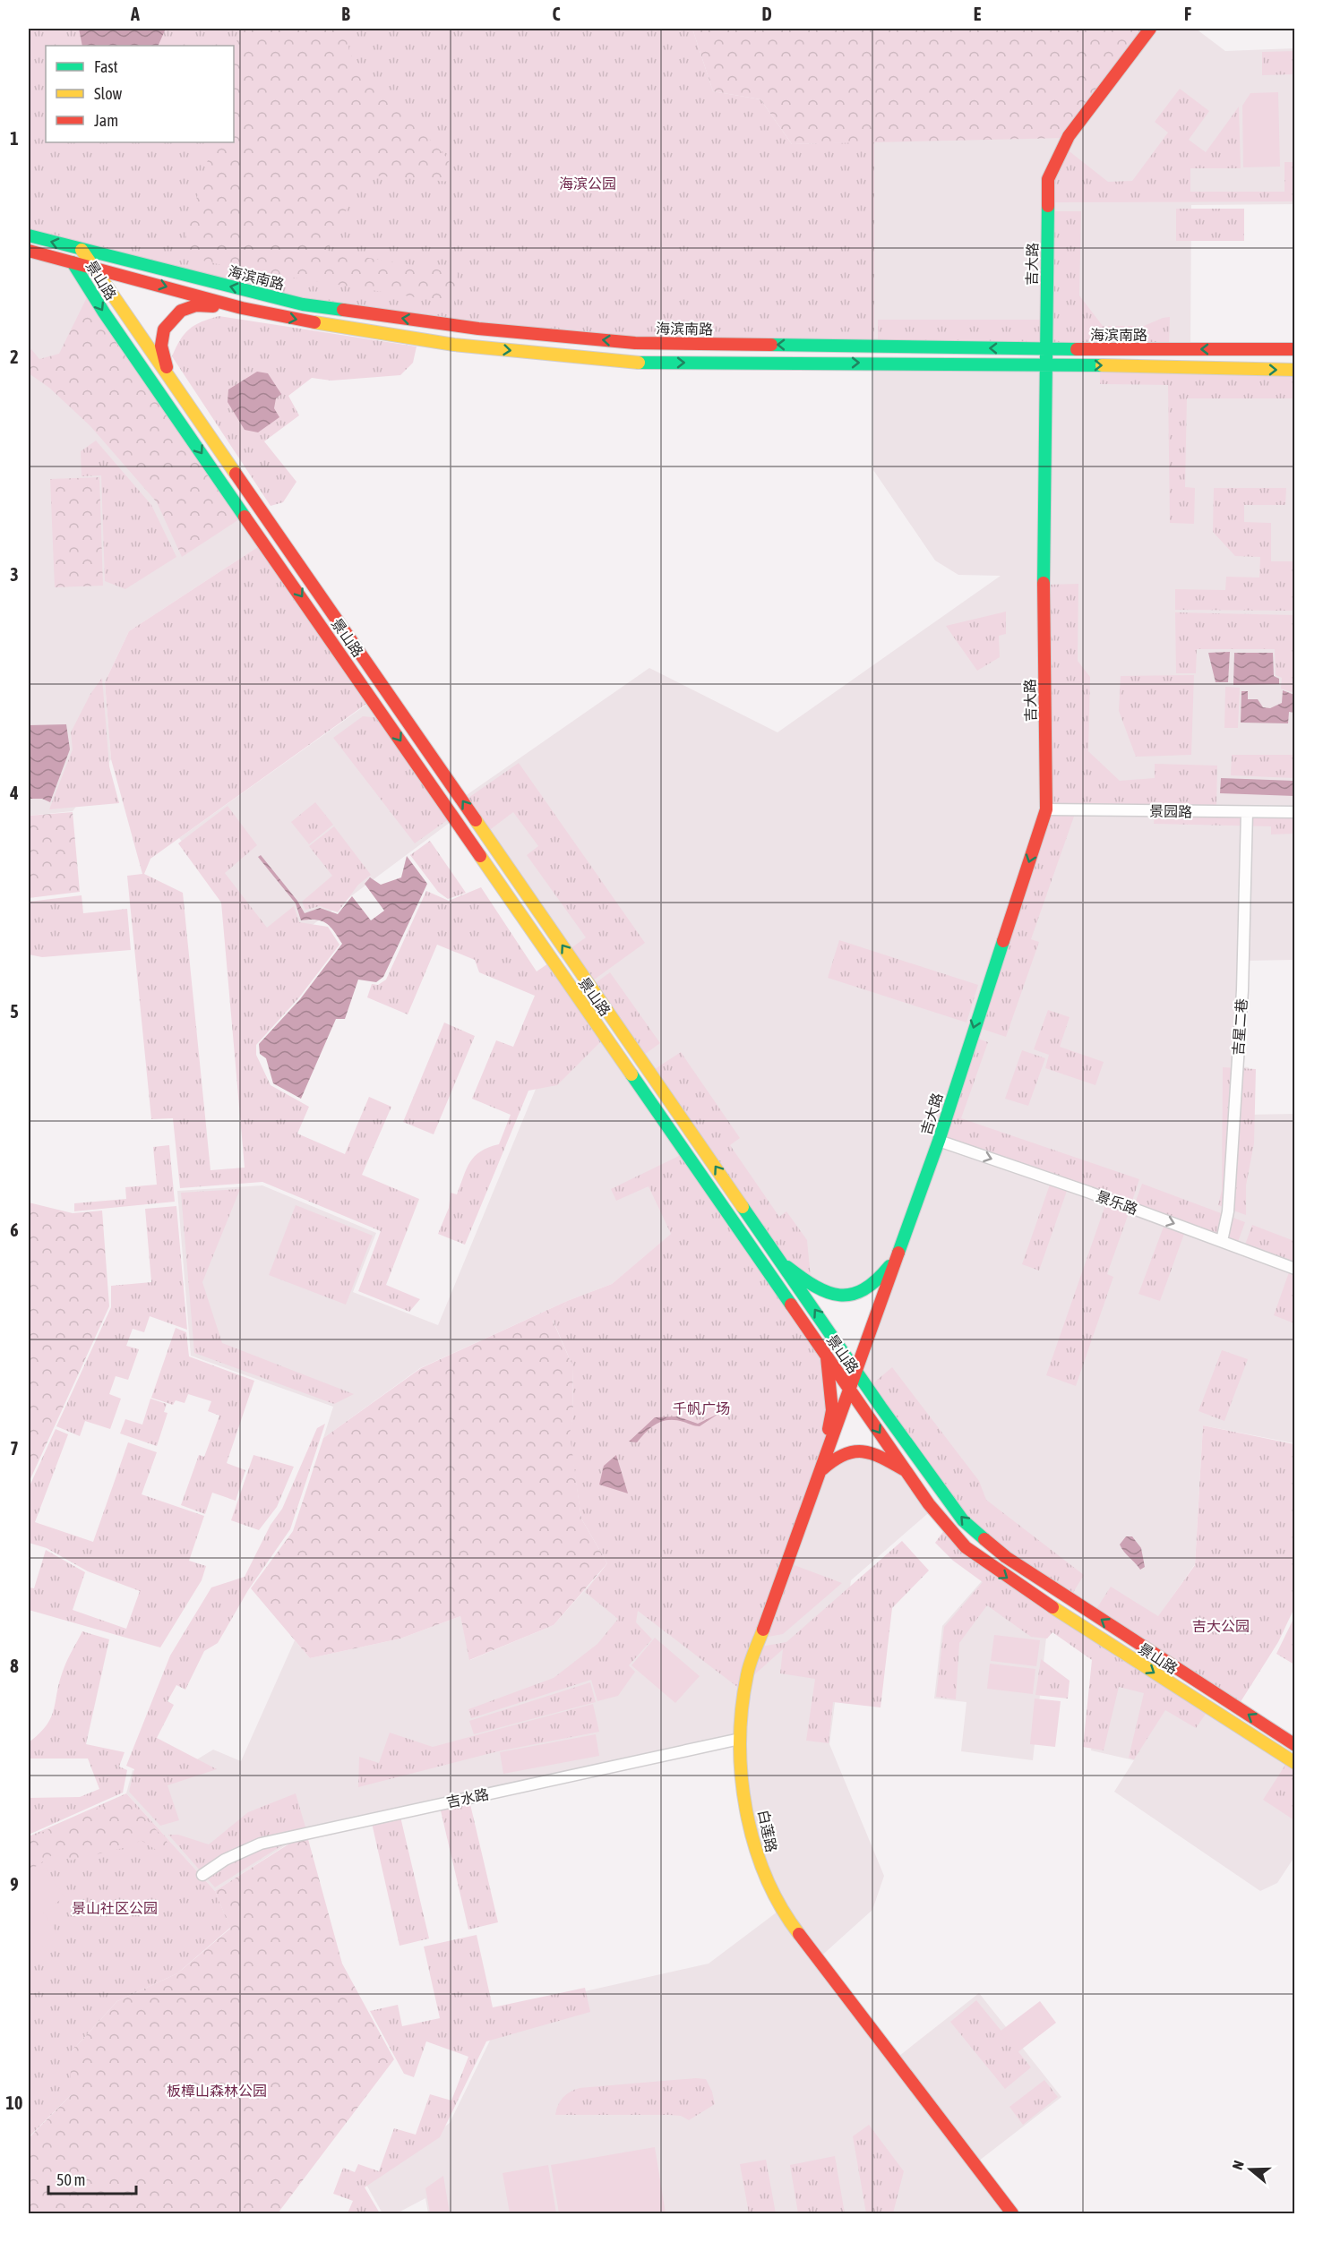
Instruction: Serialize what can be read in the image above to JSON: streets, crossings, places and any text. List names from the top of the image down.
{
  "streets": {
    "main road": [
      "吉大路",
      "海滨南路",
      "景山路",
      "白莲路"
    ],
    "street": [
      "景园路",
      "吉星二巷",
      "景乐路",
      "吉水路"
    ]
  },
  "crossings": [
    ["吉大路", "海滨南路"],
    ["吉大路", "景山路"],
    ["吉大路", "景园路"],
    ["吉大路", "景乐路"],
    ["吉大路", "白莲路"],
    ["海滨南路", "景山路"],
    ["景山路", "白莲路"],
    ["景园路", "吉星二巷"],
    ["吉星二巷", "景乐路"],
    ["吉水路", "白莲路"]
  ],
  "one_way": ["景乐路"],
  "parks": [
    "海滨公园",
    "千帆广场",
    "吉大公园",
    "景山社区公园",
    "板樟山森林公园"
  ],
  "legend": ["Fast", "Slow", "Jam"],
  "scale_bar": "50 m",
  "north": "left",
  "grid": {
    "columns": [
      "A",
      "B",
      "C",
      "D",
      "E",
      "F"
    ],
    "rows": [
      "1",
      "2",
      "3",
      "4",
      "5",
      "6",
      "7",
      "8",
      "9",
      "10"
    ]
  }
}
